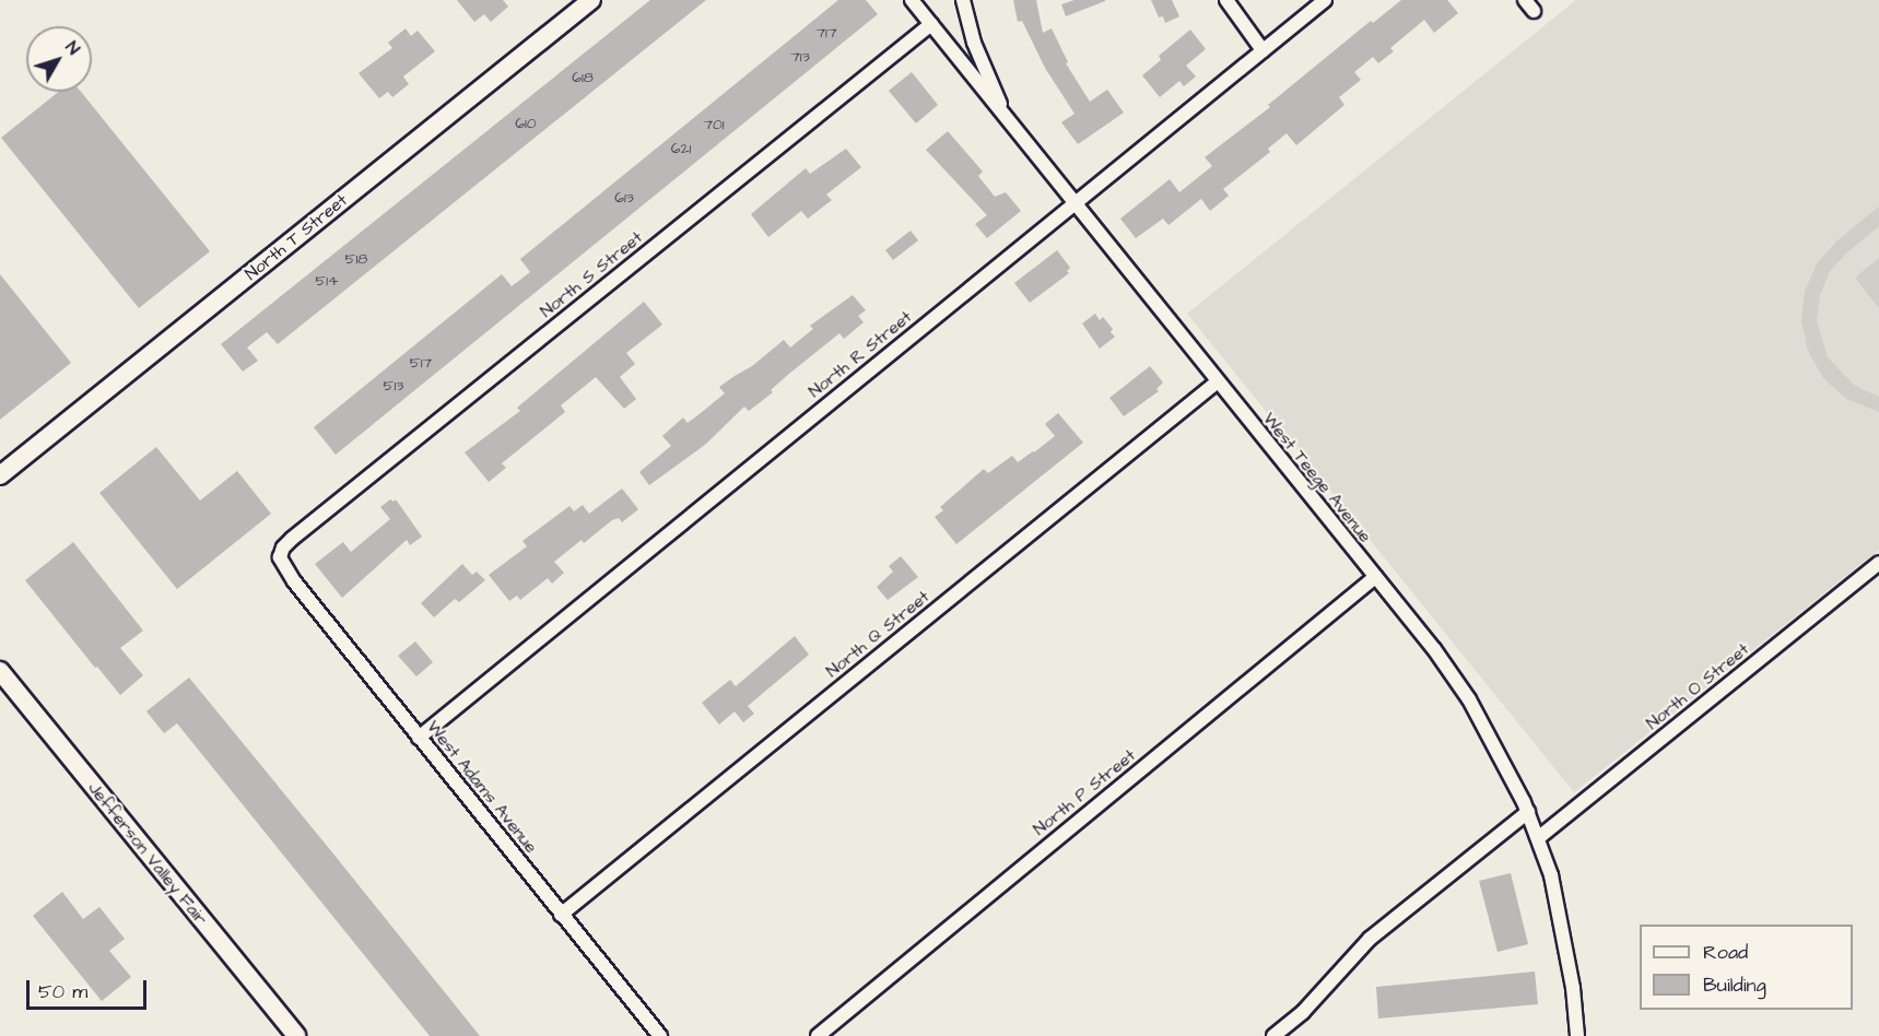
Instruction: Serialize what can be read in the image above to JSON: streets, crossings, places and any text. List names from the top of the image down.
{
  "streets": {
    "street": [
      "North T Street",
      "North S Street",
      "North R Street",
      "West Teege Avenue",
      "North Q Street",
      "North O Street",
      "West Adams Avenue",
      "North P Street",
      "Jefferson Valley Fair"
    ]
  },
  "crossings": [
    ["North S Street", "West Teege Avenue"],
    ["North S Street", "West Adams Avenue"],
    ["North R Street", "West Teege Avenue"],
    ["North R Street", "West Adams Avenue"],
    ["West Teege Avenue", "North Q Street"],
    ["West Teege Avenue", "North O Street"],
    ["West Teege Avenue", "North P Street"],
    ["North Q Street", "West Adams Avenue"]
  ],
  "house_numbers": [
    "717",
    "713",
    "618",
    "610",
    "701",
    "621",
    "613",
    "518",
    "514",
    "517",
    "513"
  ],
  "legend": ["Road", "Building"],
  "scale_bar": "50 m",
  "north": "top right"
}
